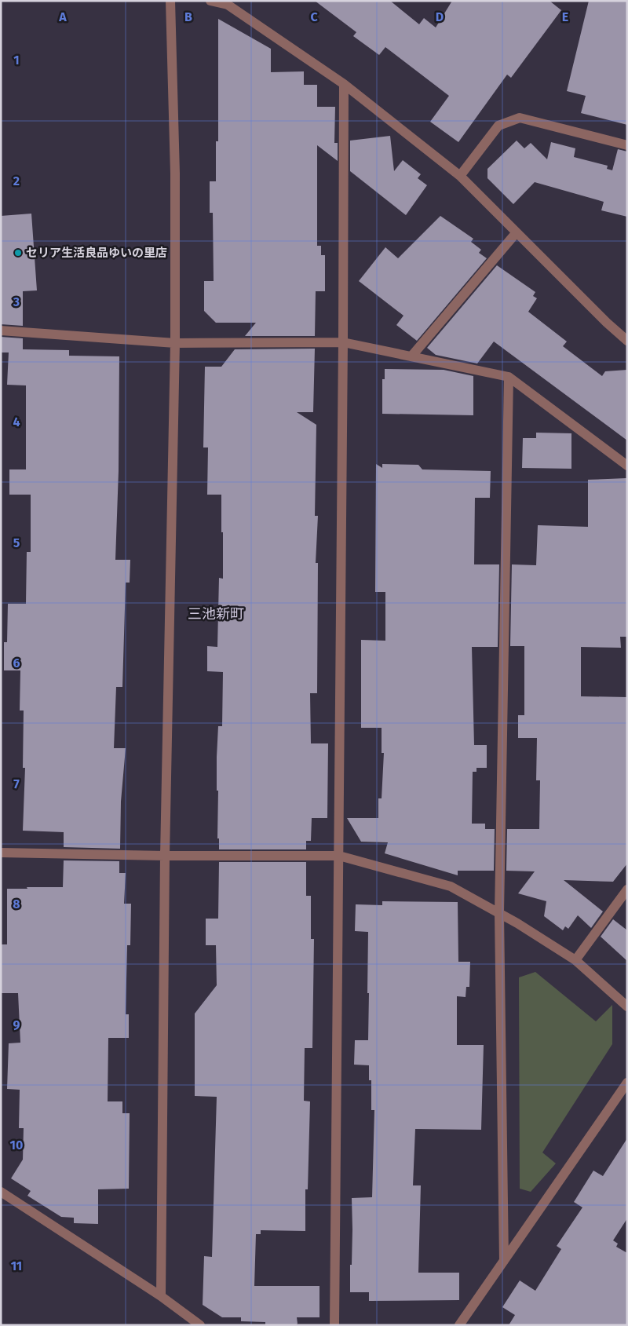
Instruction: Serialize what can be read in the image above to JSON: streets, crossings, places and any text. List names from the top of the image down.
{
  "districts": ["三池新町"],
  "places": ["セリア生活良品ゆいの里店"],
  "grid": {
    "columns": [
      "A",
      "B",
      "C",
      "D",
      "E"
    ],
    "rows": [
      "1",
      "2",
      "3",
      "4",
      "5",
      "6",
      "7",
      "8",
      "9",
      "10",
      "11"
    ]
  }
}
